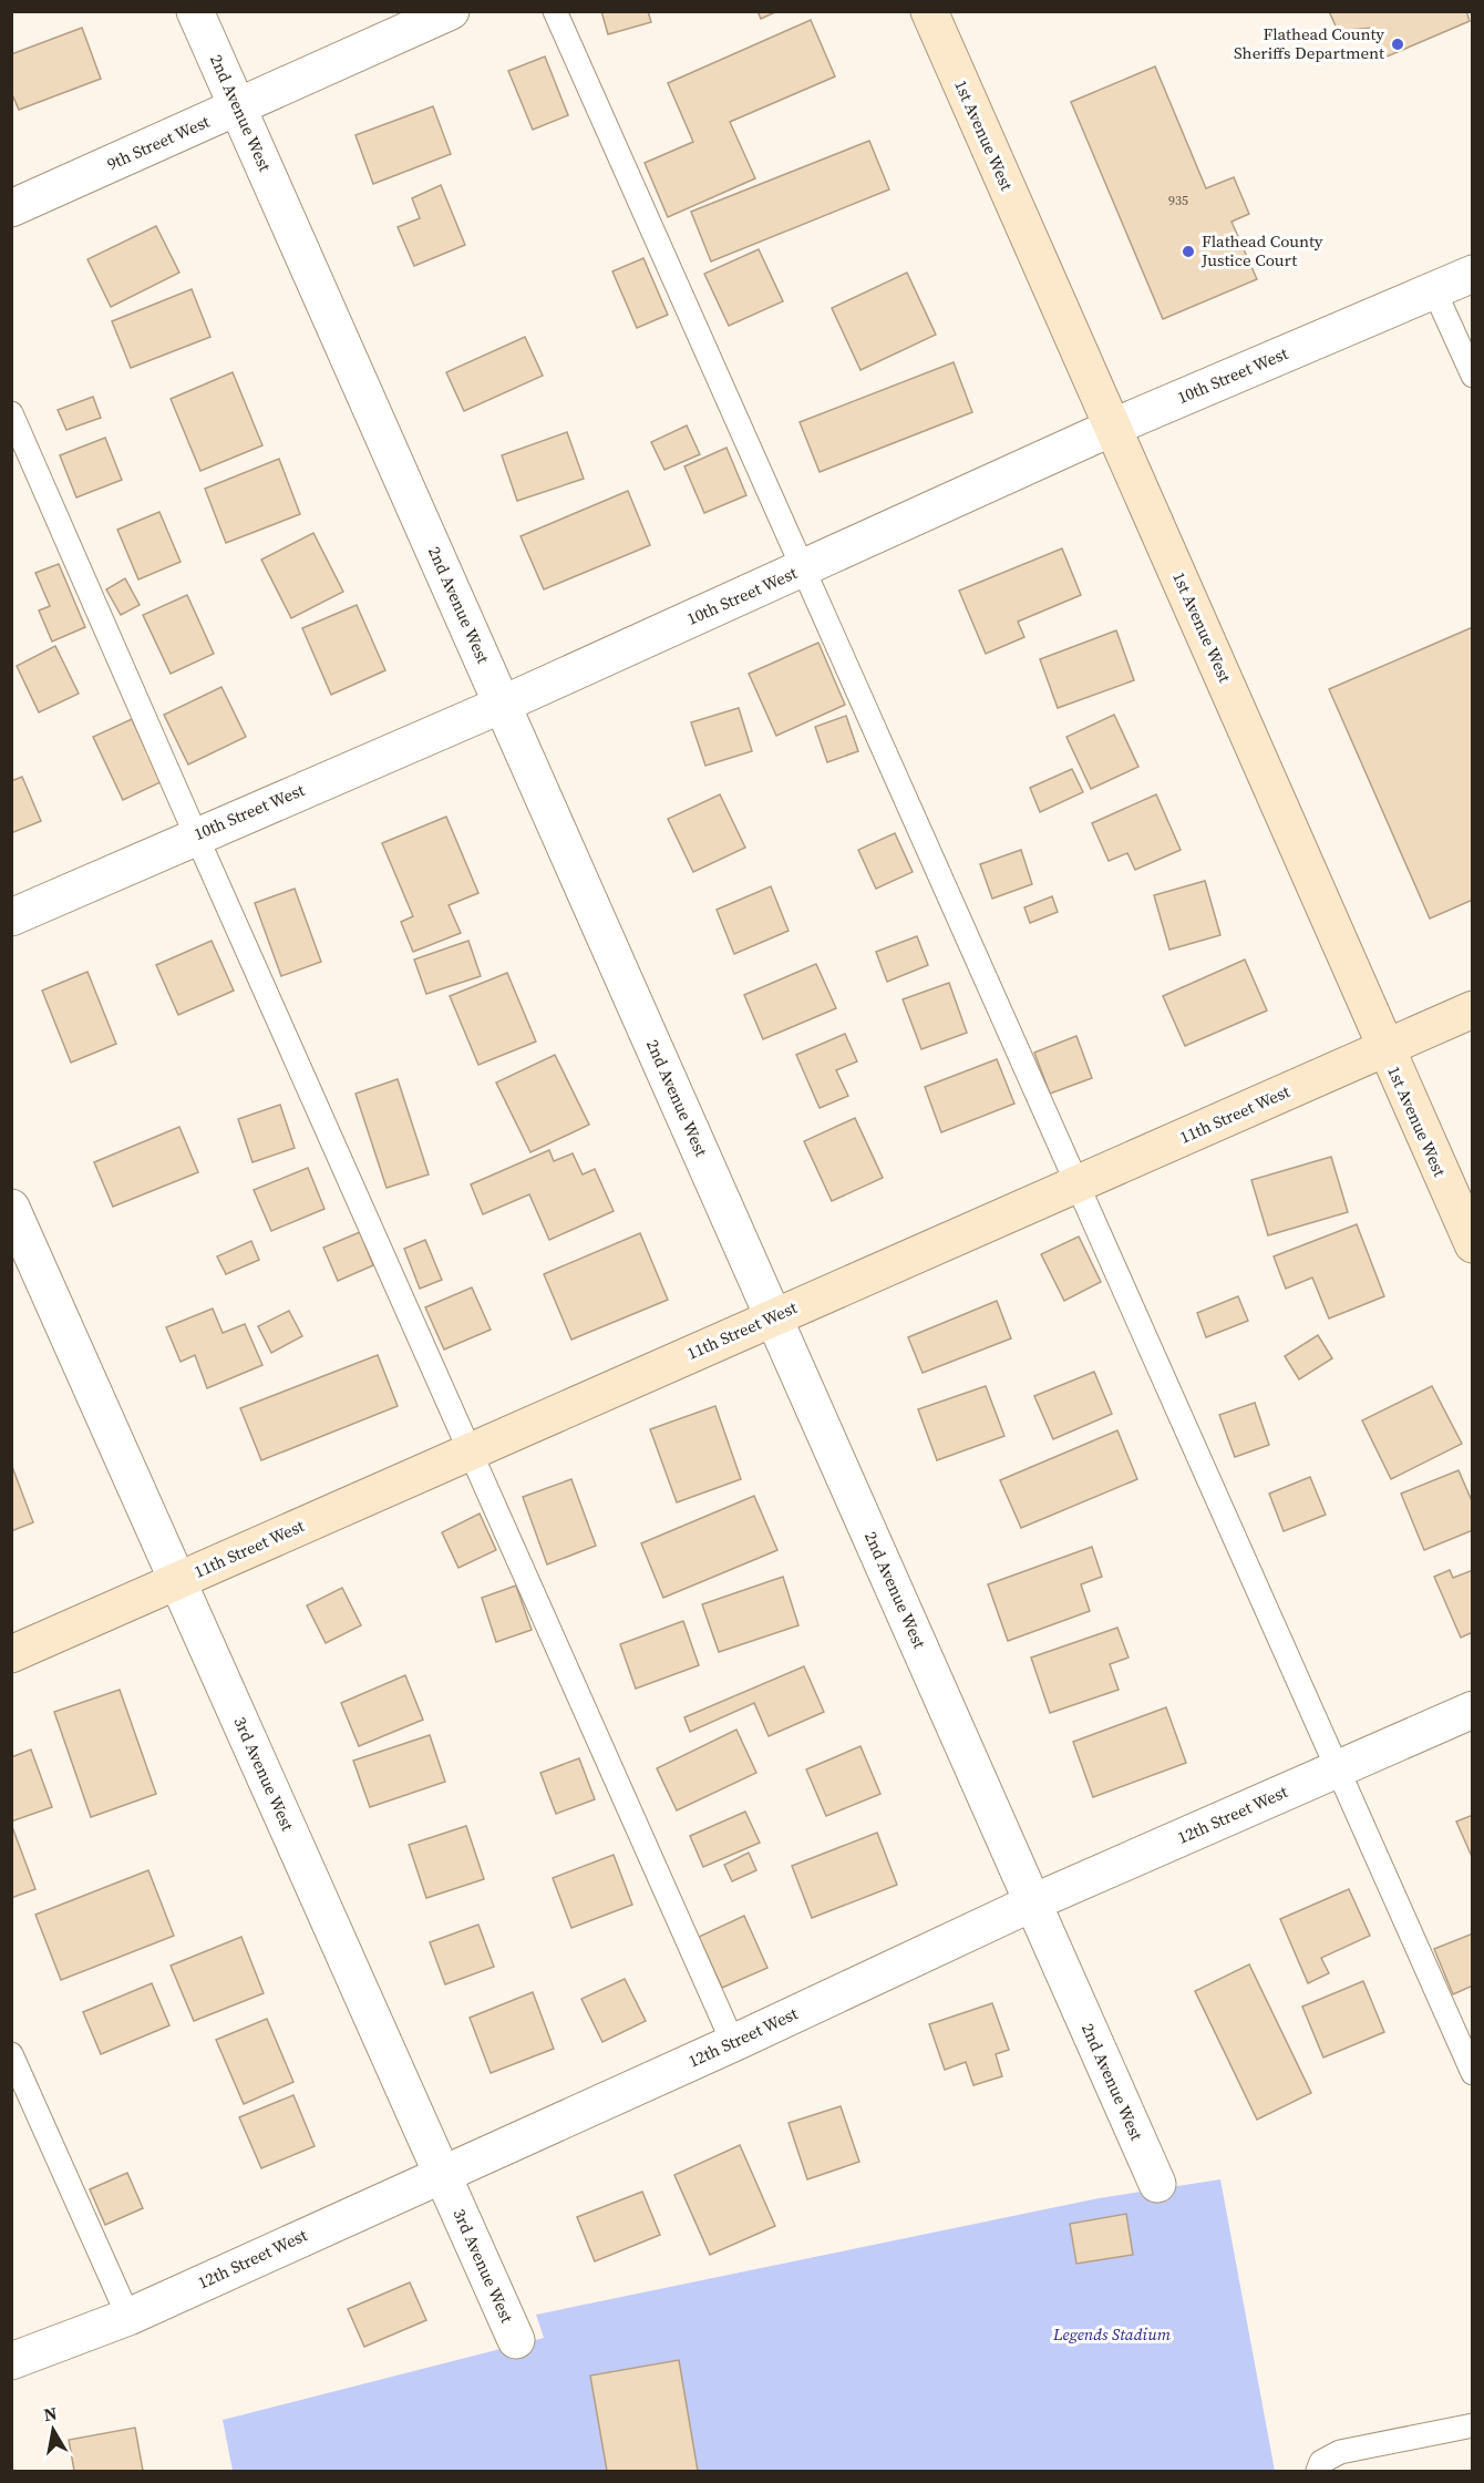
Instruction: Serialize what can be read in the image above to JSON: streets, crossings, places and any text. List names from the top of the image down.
{
  "streets": {
    "street": [
      "2nd Avenue West",
      "1st Avenue West",
      "9th Street West",
      "10th Street West",
      "11th Street West",
      "3rd Avenue West",
      "12th Street West"
    ]
  },
  "crossings": [
    ["2nd Avenue West", "9th Street West"],
    ["2nd Avenue West", "10th Street West"],
    ["2nd Avenue West", "11th Street West"],
    ["2nd Avenue West", "12th Street West"],
    ["1st Avenue West", "10th Street West"],
    ["1st Avenue West", "11th Street West"],
    ["11th Street West", "3rd Avenue West"],
    ["3rd Avenue West", "12th Street West"]
  ],
  "parks": ["Legends Stadium"],
  "places": ["Flathead County Sheriffs Department", "Flathead County Justice Court"],
  "house_numbers": ["935"],
  "north": "top"
}
